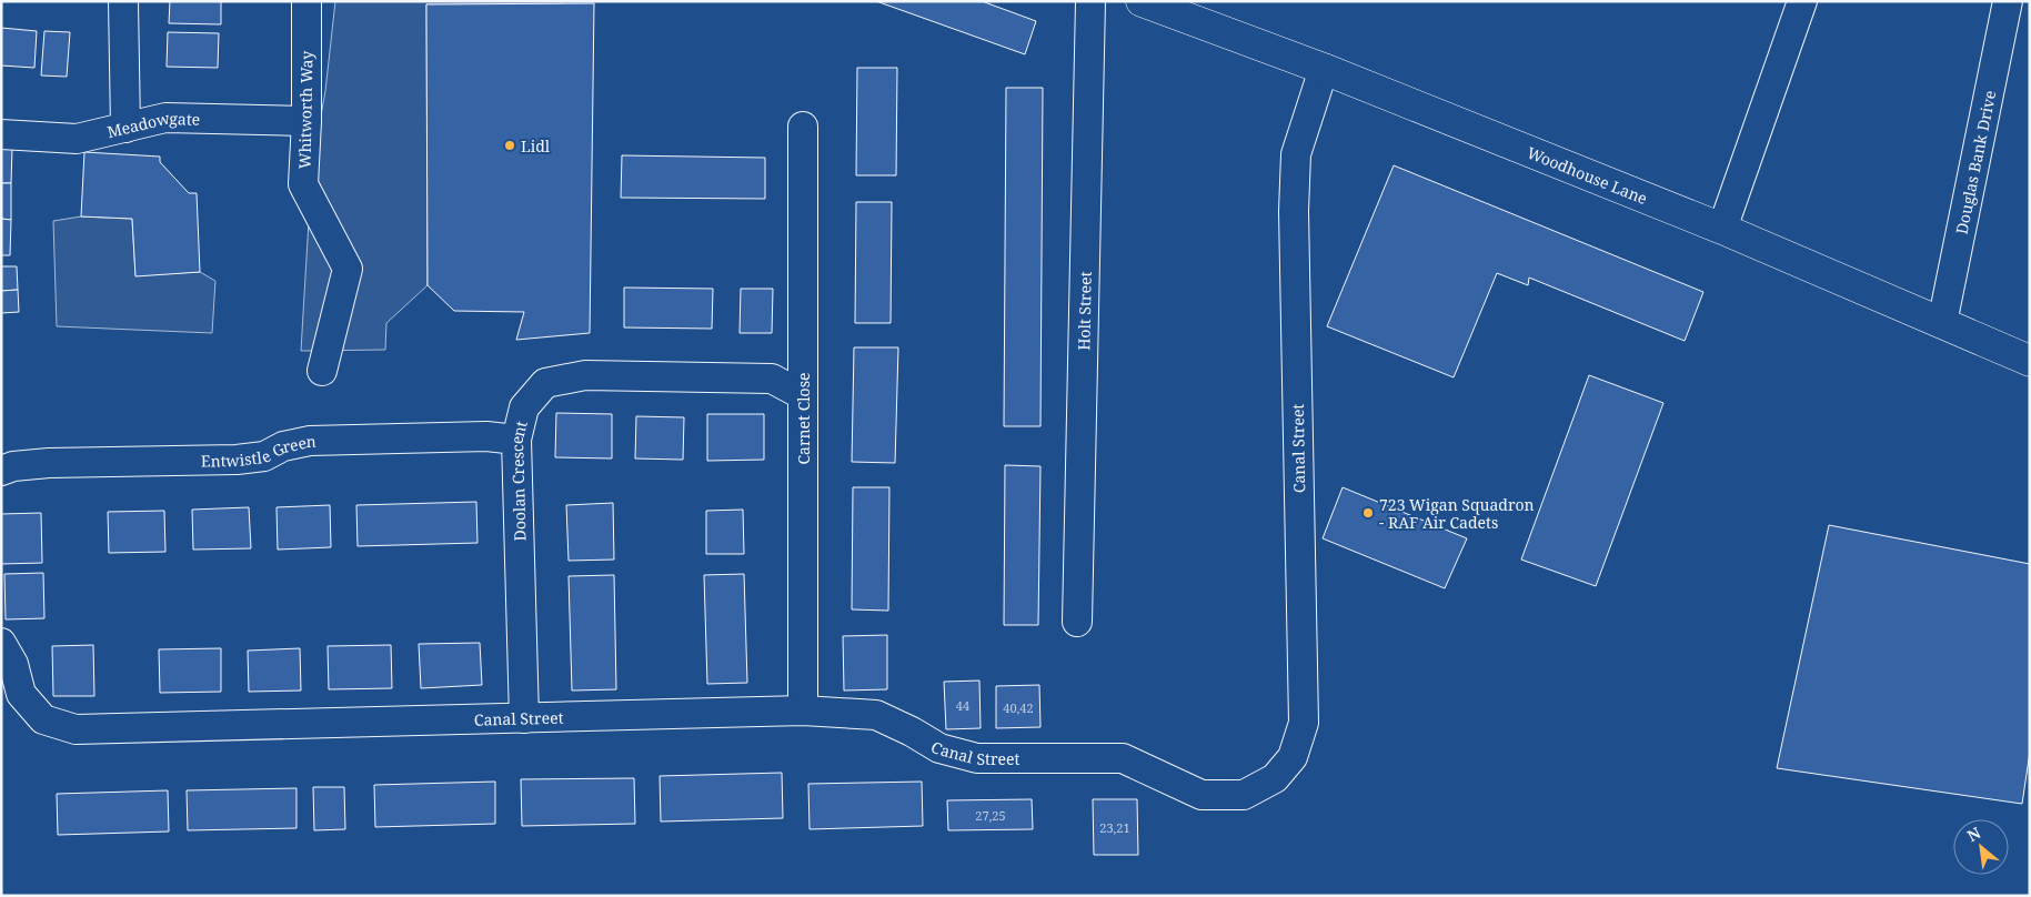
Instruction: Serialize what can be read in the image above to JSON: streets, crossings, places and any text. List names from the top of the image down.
{
  "streets": {
    "main road": ["Woodhouse Lane"],
    "street": [
      "Whitworth Way",
      "Meadowgate",
      "Douglas Bank Drive",
      "Holt Street",
      "Carnet Close",
      "Canal Street",
      "Entwistle Green",
      "Doolan Crescent"
    ]
  },
  "crossings": [
    ["Whitworth Way", "Meadowgate"],
    ["Douglas Bank Drive", "Woodhouse Lane"],
    ["Woodhouse Lane", "Canal Street"],
    ["Carnet Close", "Canal Street"],
    ["Carnet Close", "Doolan Crescent"],
    ["Canal Street", "Doolan Crescent"],
    ["Entwistle Green", "Doolan Crescent"]
  ],
  "places": ["Lidl", "723 Wigan Squadron - RAF Air Cadets"],
  "house_numbers": [
    "44",
    "40,42",
    "27,25",
    "23,21"
  ],
  "north": "top left"
}
